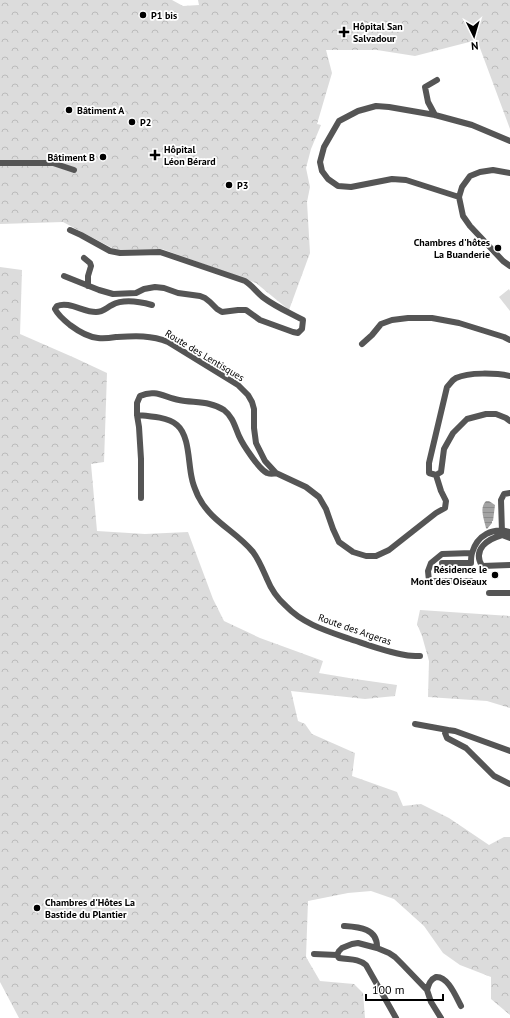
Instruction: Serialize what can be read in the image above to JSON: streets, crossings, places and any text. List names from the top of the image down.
{
  "streets": {
    "street": ["Route des Lentisques", "Route des Argeras"]
  },
  "places": {
    "other": [
      "P1 bis",
      "Bâtiment A",
      "P2",
      "Bâtiment B",
      "P3",
      "Chambres d'hôtes La Buanderie",
      "Résidence le Mont des Oiseaux",
      "Chambres d'Hôtes La Bastide du Plantier"
    ],
    "health": ["Hôpital San Salvadour", "Hôpital Léon Bérard"]
  },
  "scale_bar": "100 m",
  "north": "bottom"
}
